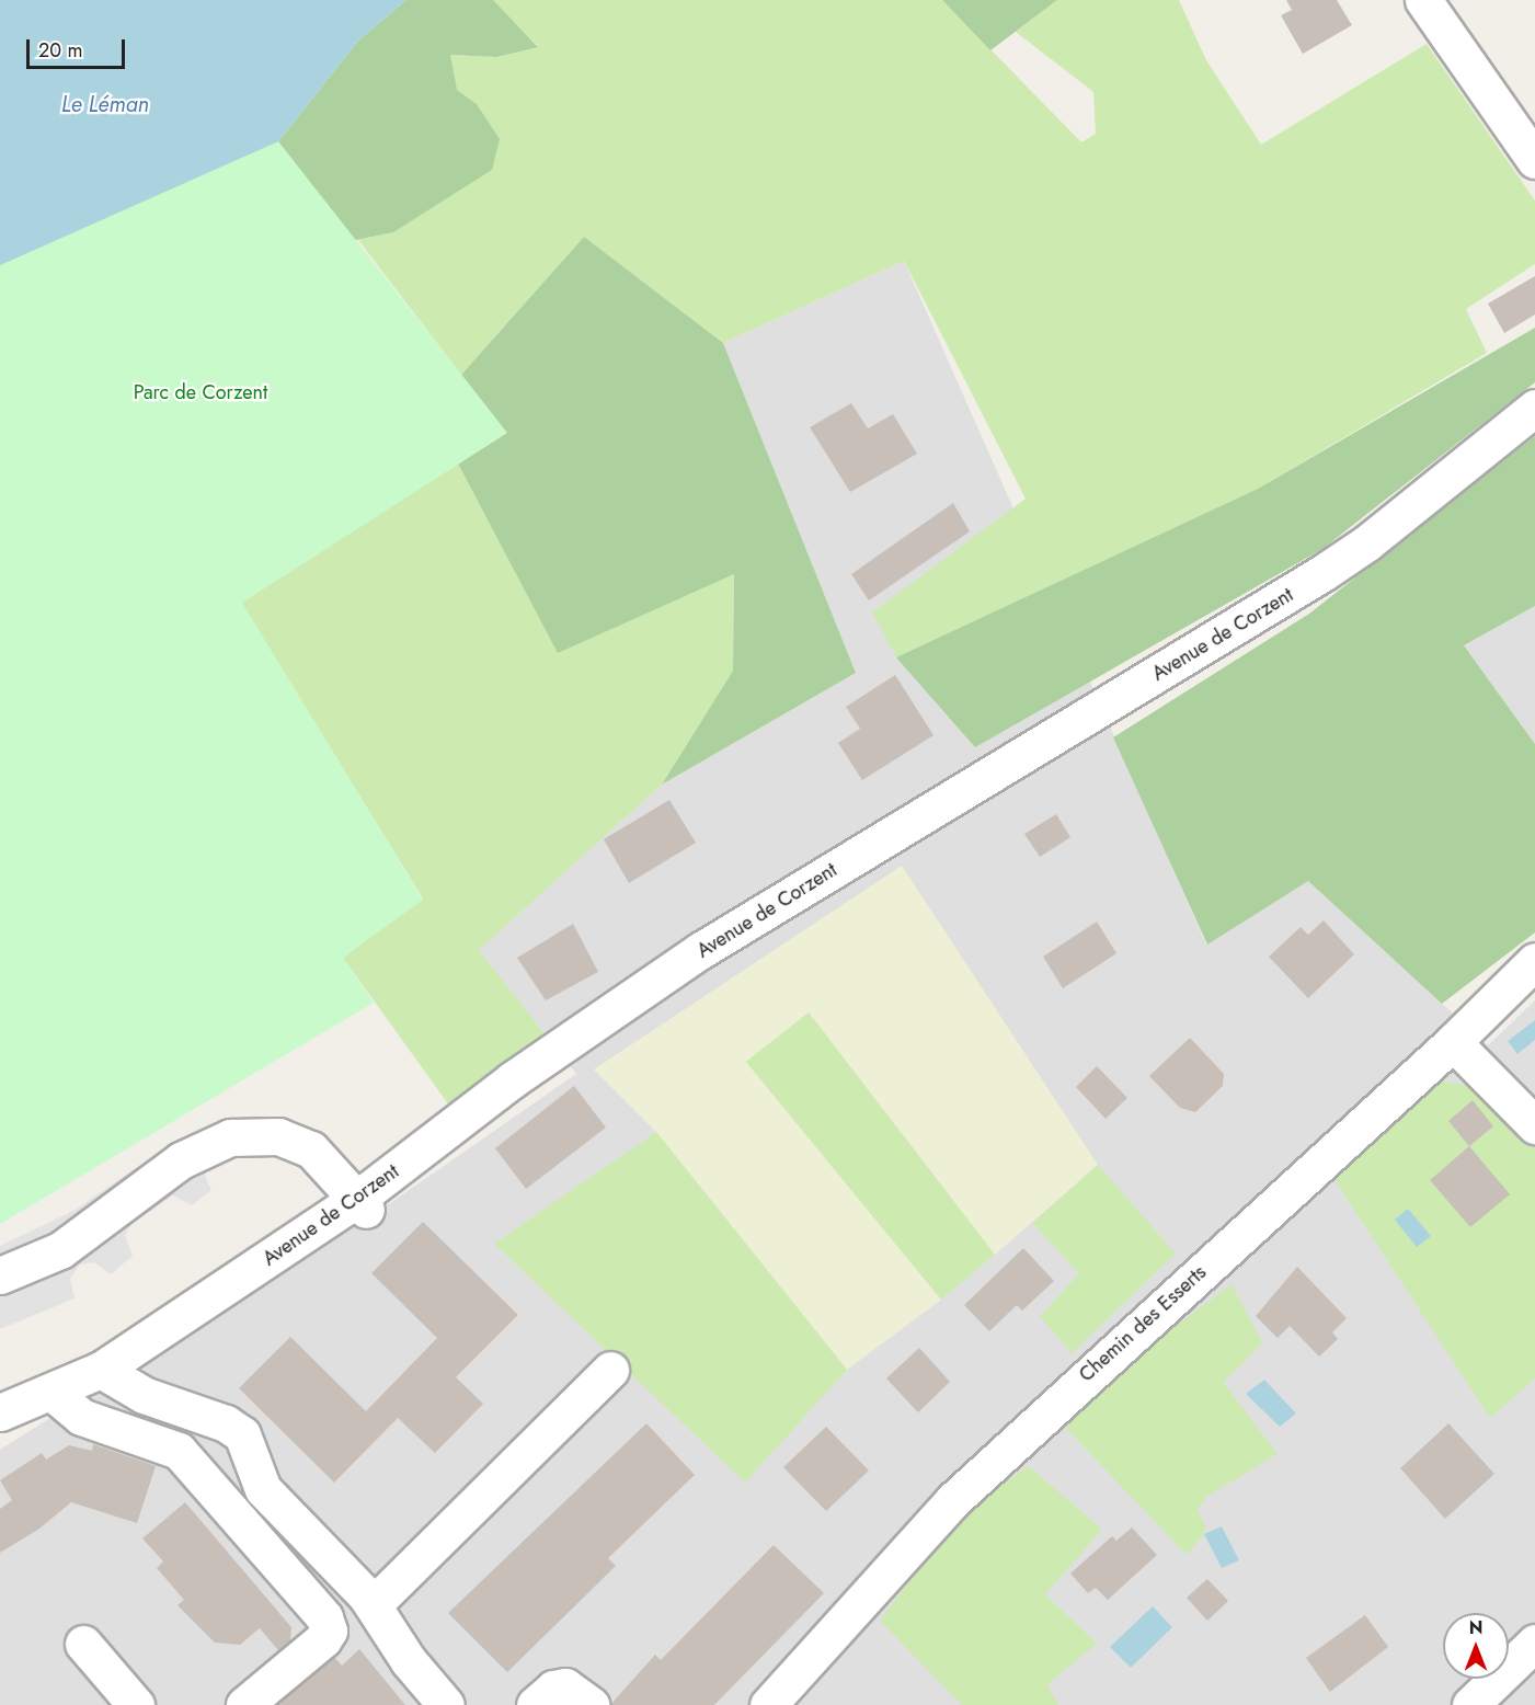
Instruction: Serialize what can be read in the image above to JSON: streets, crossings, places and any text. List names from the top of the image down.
{
  "streets": {
    "street": ["Avenue de Corzent", "Chemin des Esserts"]
  },
  "water": ["Le Léman"],
  "parks": ["Parc de Corzent"],
  "scale_bar": "20 m",
  "north": "top"
}
